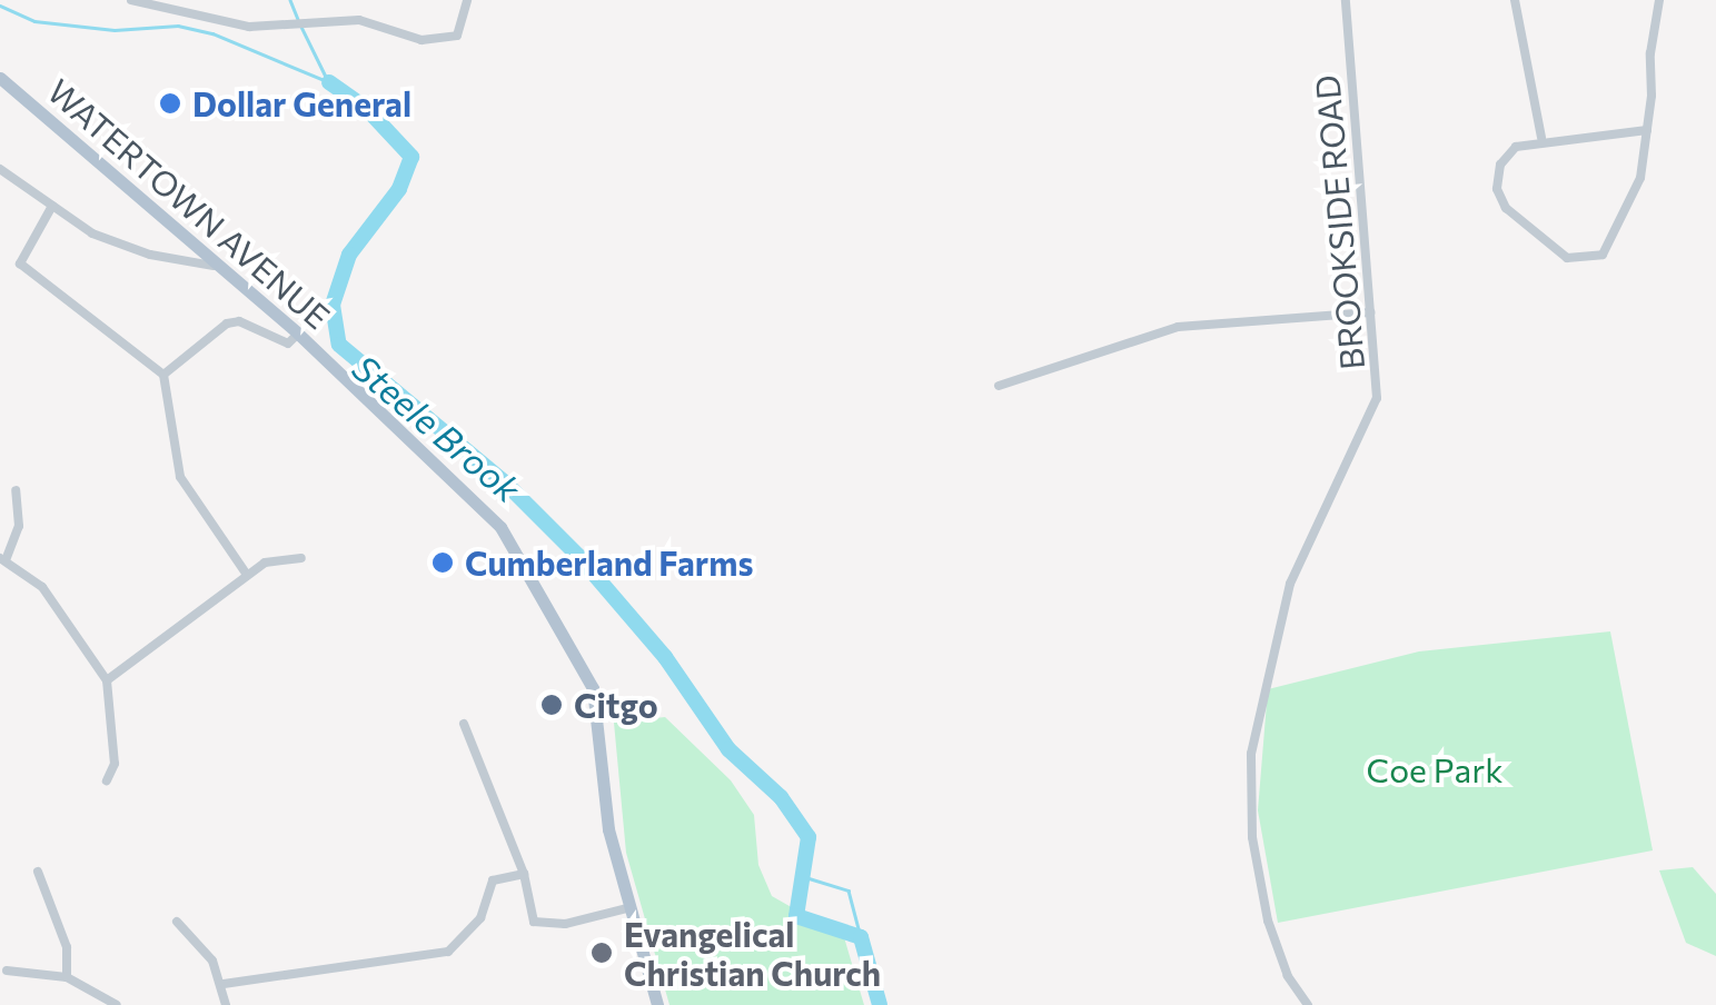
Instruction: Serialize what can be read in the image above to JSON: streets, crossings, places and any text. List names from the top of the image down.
{
  "streets": {
    "main road": ["WATERTOWN AVENUE"],
    "street": ["BROOKSIDE ROAD"]
  },
  "water": ["Steele Brook"],
  "parks": ["Coe Park"],
  "places": [
    "Dollar General",
    "Cumberland Farms",
    "Citgo",
    "Evangelical Christian Church"
  ]
}
